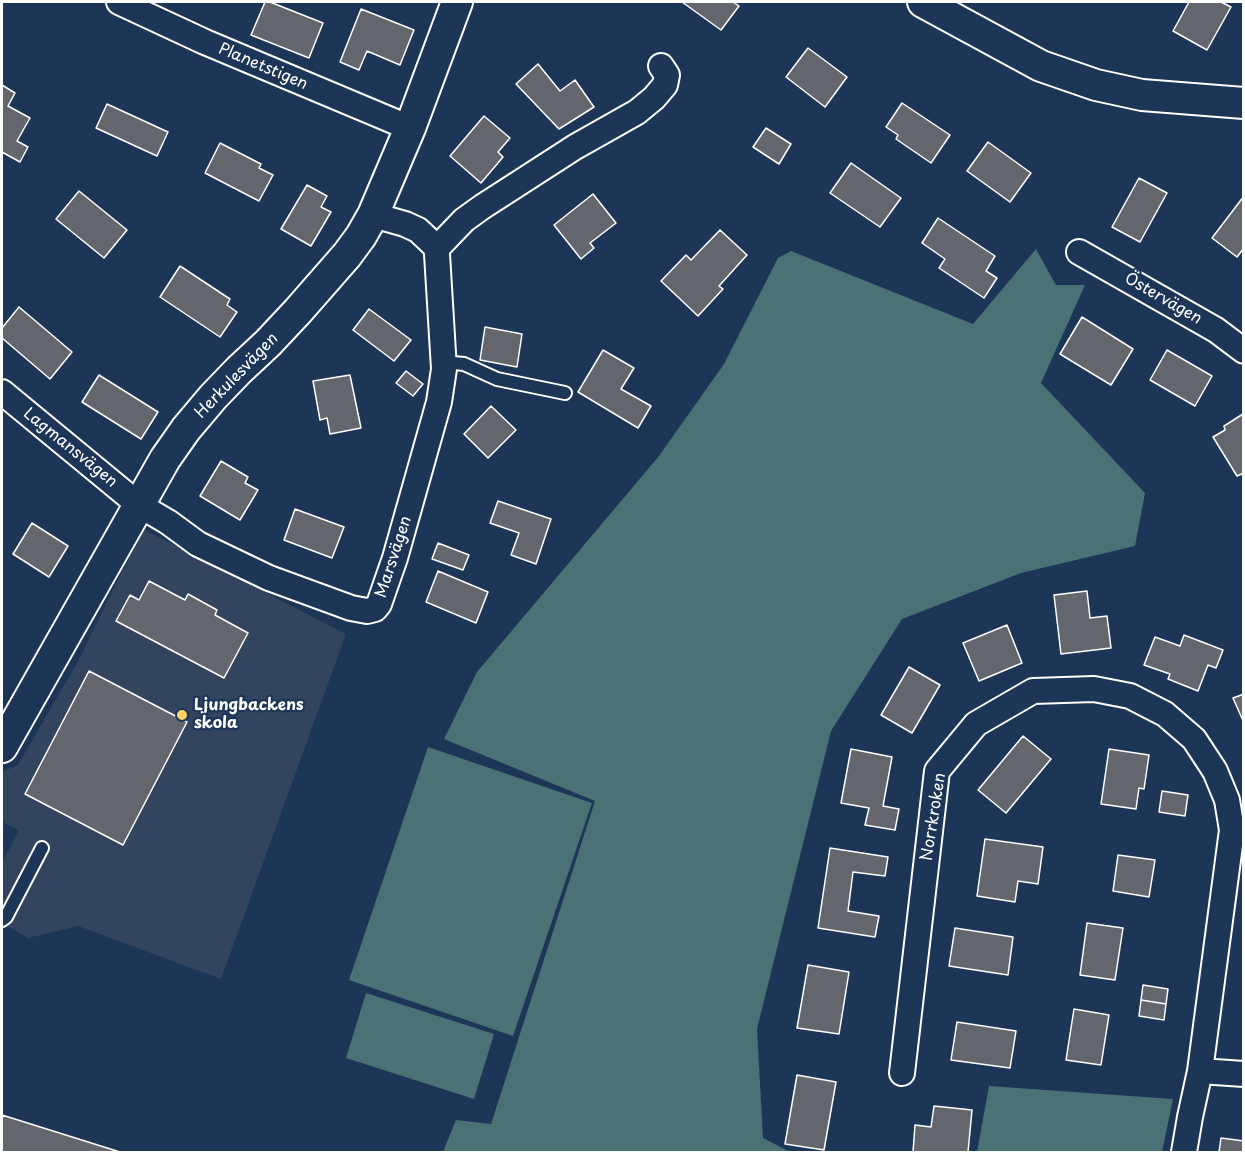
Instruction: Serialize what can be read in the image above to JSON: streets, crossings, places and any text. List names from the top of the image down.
{
  "streets": {
    "street": [
      "Planetstigen",
      "Östervägen",
      "Herkulesvägen",
      "Lagmansvägen",
      "Marsvägen",
      "Norrkroken"
    ]
  },
  "crossings": [
    ["Planetstigen", "Herkulesvägen"],
    ["Herkulesvägen", "Lagmansvägen"],
    ["Herkulesvägen", "Marsvägen"],
    ["Lagmansvägen", "Marsvägen"]
  ],
  "places": ["Ljungbackens skola"]
}
